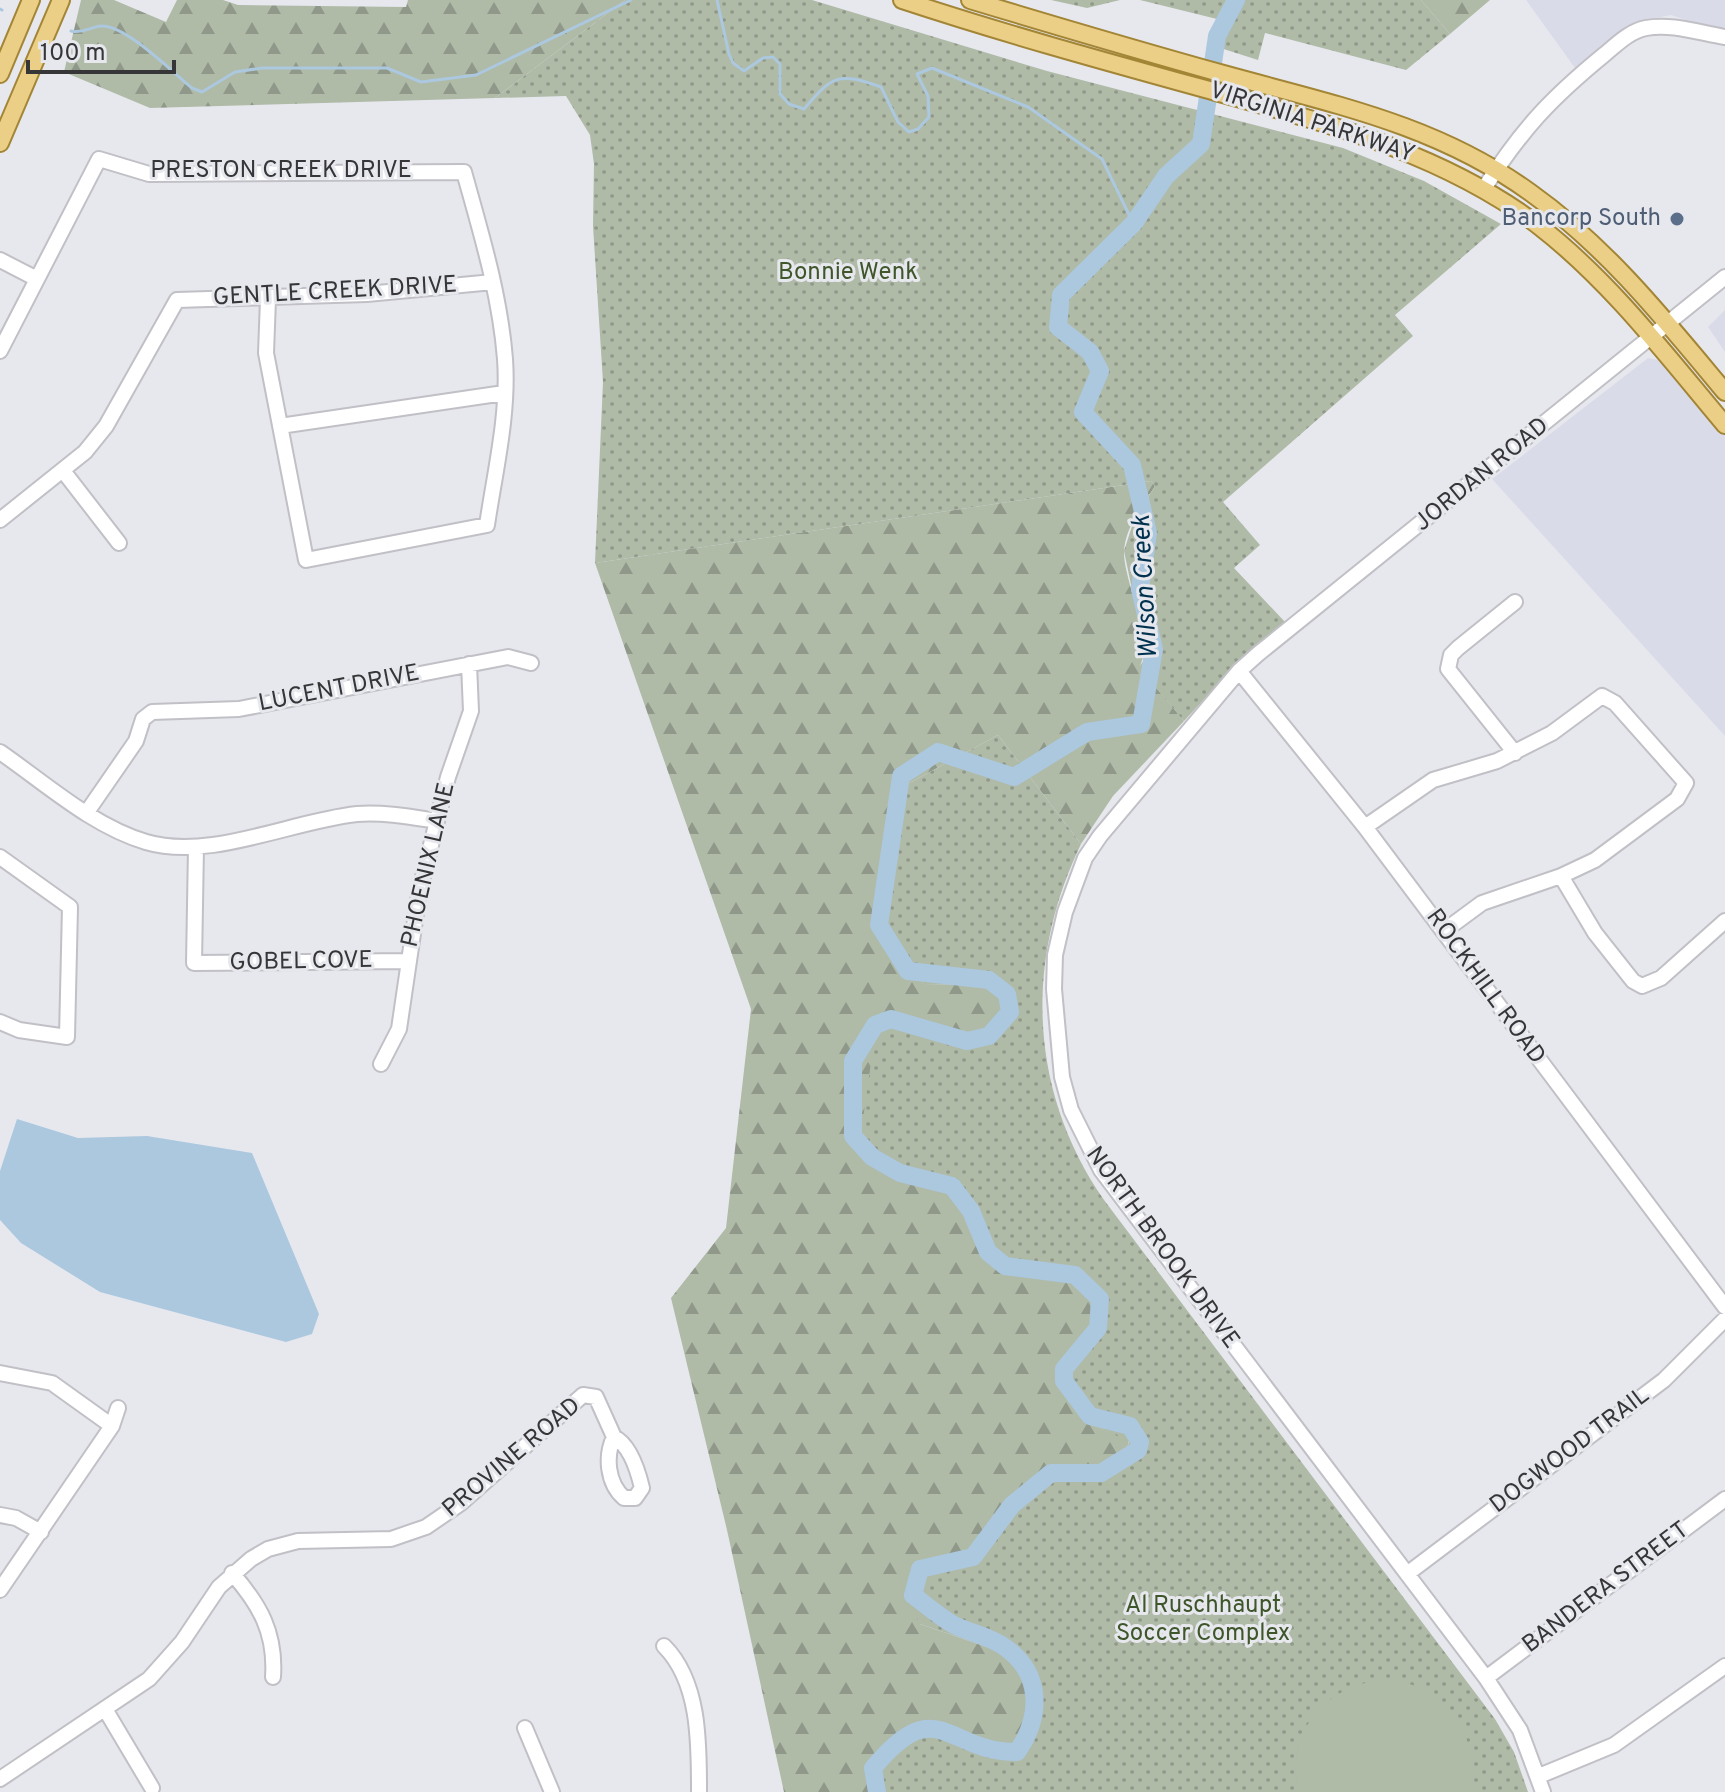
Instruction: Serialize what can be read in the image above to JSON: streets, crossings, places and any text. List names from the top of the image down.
{
  "streets": {
    "main road": ["VIRGINIA PARKWAY"],
    "street": [
      "PRESTON CREEK DRIVE",
      "GENTLE CREEK DRIVE",
      "JORDAN ROAD",
      "LUCENT DRIVE",
      "PHOENIX LANE",
      "GOBEL COVE",
      "ROCKHILL ROAD",
      "NORTH BROOK DRIVE",
      "DOGWOOD TRAIL",
      "PROVINE ROAD",
      "BANDERA STREET"
    ]
  },
  "crossings": [
    ["VIRGINIA PARKWAY", "JORDAN ROAD"],
    ["PRESTON CREEK DRIVE", "GENTLE CREEK DRIVE"],
    ["JORDAN ROAD", "ROCKHILL ROAD"],
    ["JORDAN ROAD", "NORTH BROOK DRIVE"],
    ["LUCENT DRIVE", "PHOENIX LANE"],
    ["PHOENIX LANE", "GOBEL COVE"],
    ["ROCKHILL ROAD", "NORTH BROOK DRIVE"],
    ["NORTH BROOK DRIVE", "DOGWOOD TRAIL"],
    ["NORTH BROOK DRIVE", "BANDERA STREET"]
  ],
  "water": ["Wilson Creek"],
  "parks": ["Bonnie Wenk", "Al Ruschhaupt Soccer Complex"],
  "places": ["Bancorp South"],
  "scale_bar": "100 m"
}
